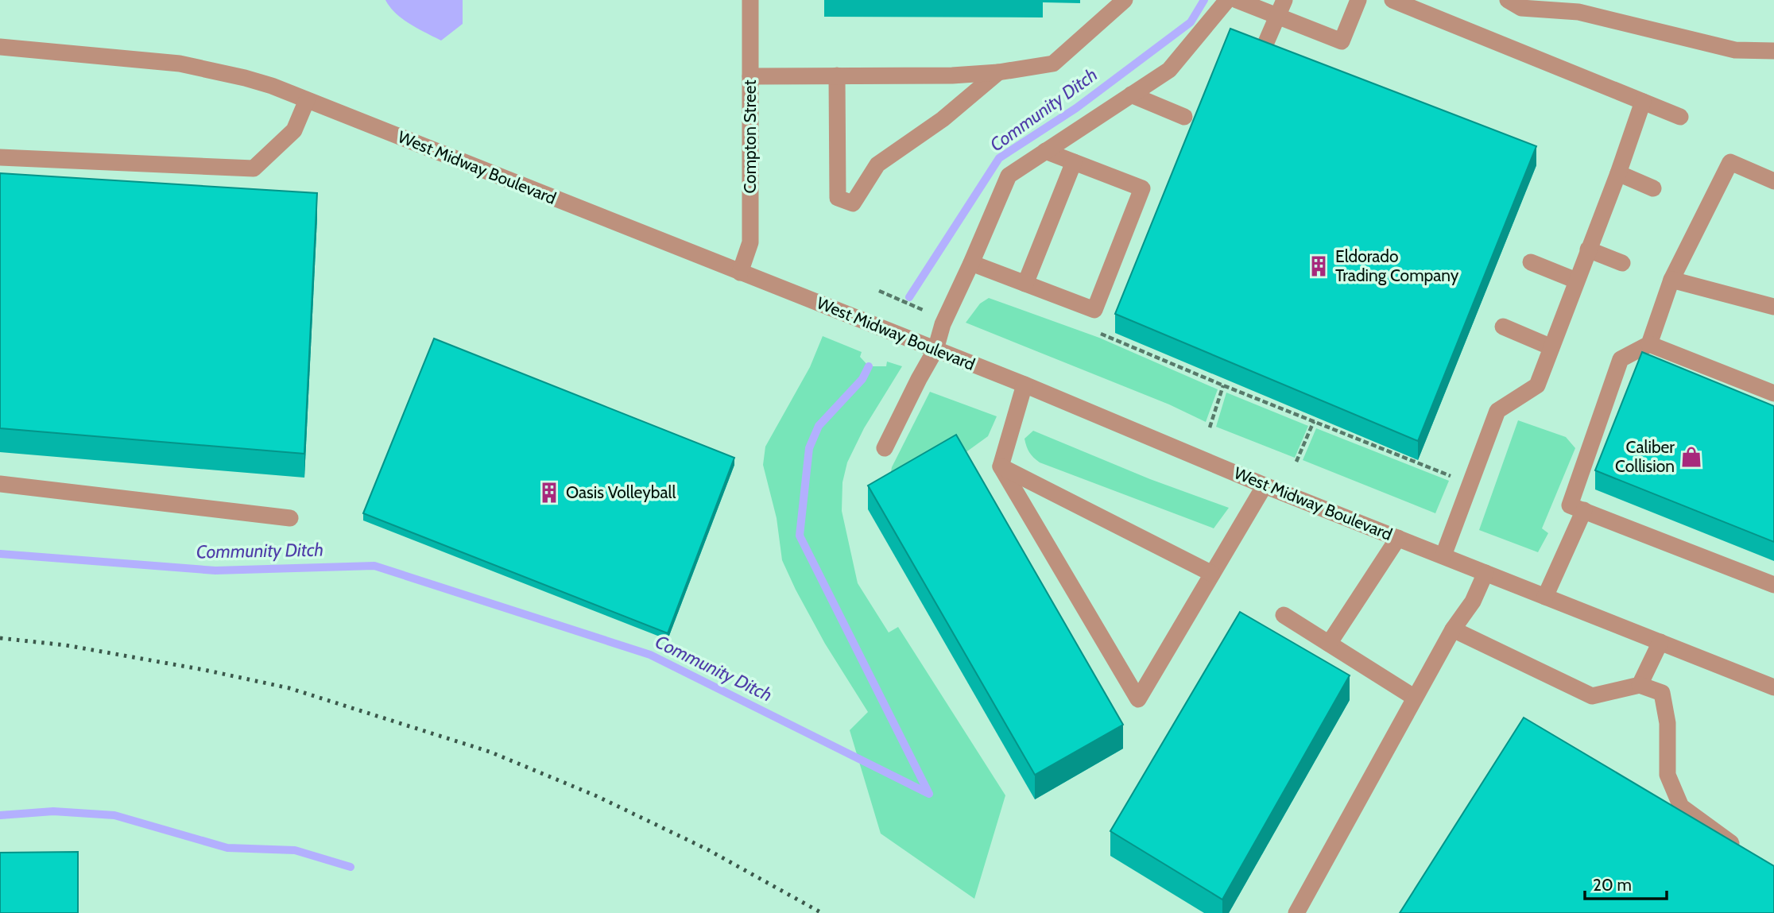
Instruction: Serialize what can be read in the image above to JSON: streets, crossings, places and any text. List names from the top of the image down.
{
  "streets": {
    "street": ["Compton Street", "West Midway Boulevard"]
  },
  "crossings": [
    ["Compton Street", "West Midway Boulevard"]
  ],
  "water": ["Community Ditch"],
  "places": {
    "building": ["Eldorado Trading Company", "Oasis Volleyball"],
    "shop": ["Caliber Collision"]
  },
  "scale_bar": "20 m"
}
